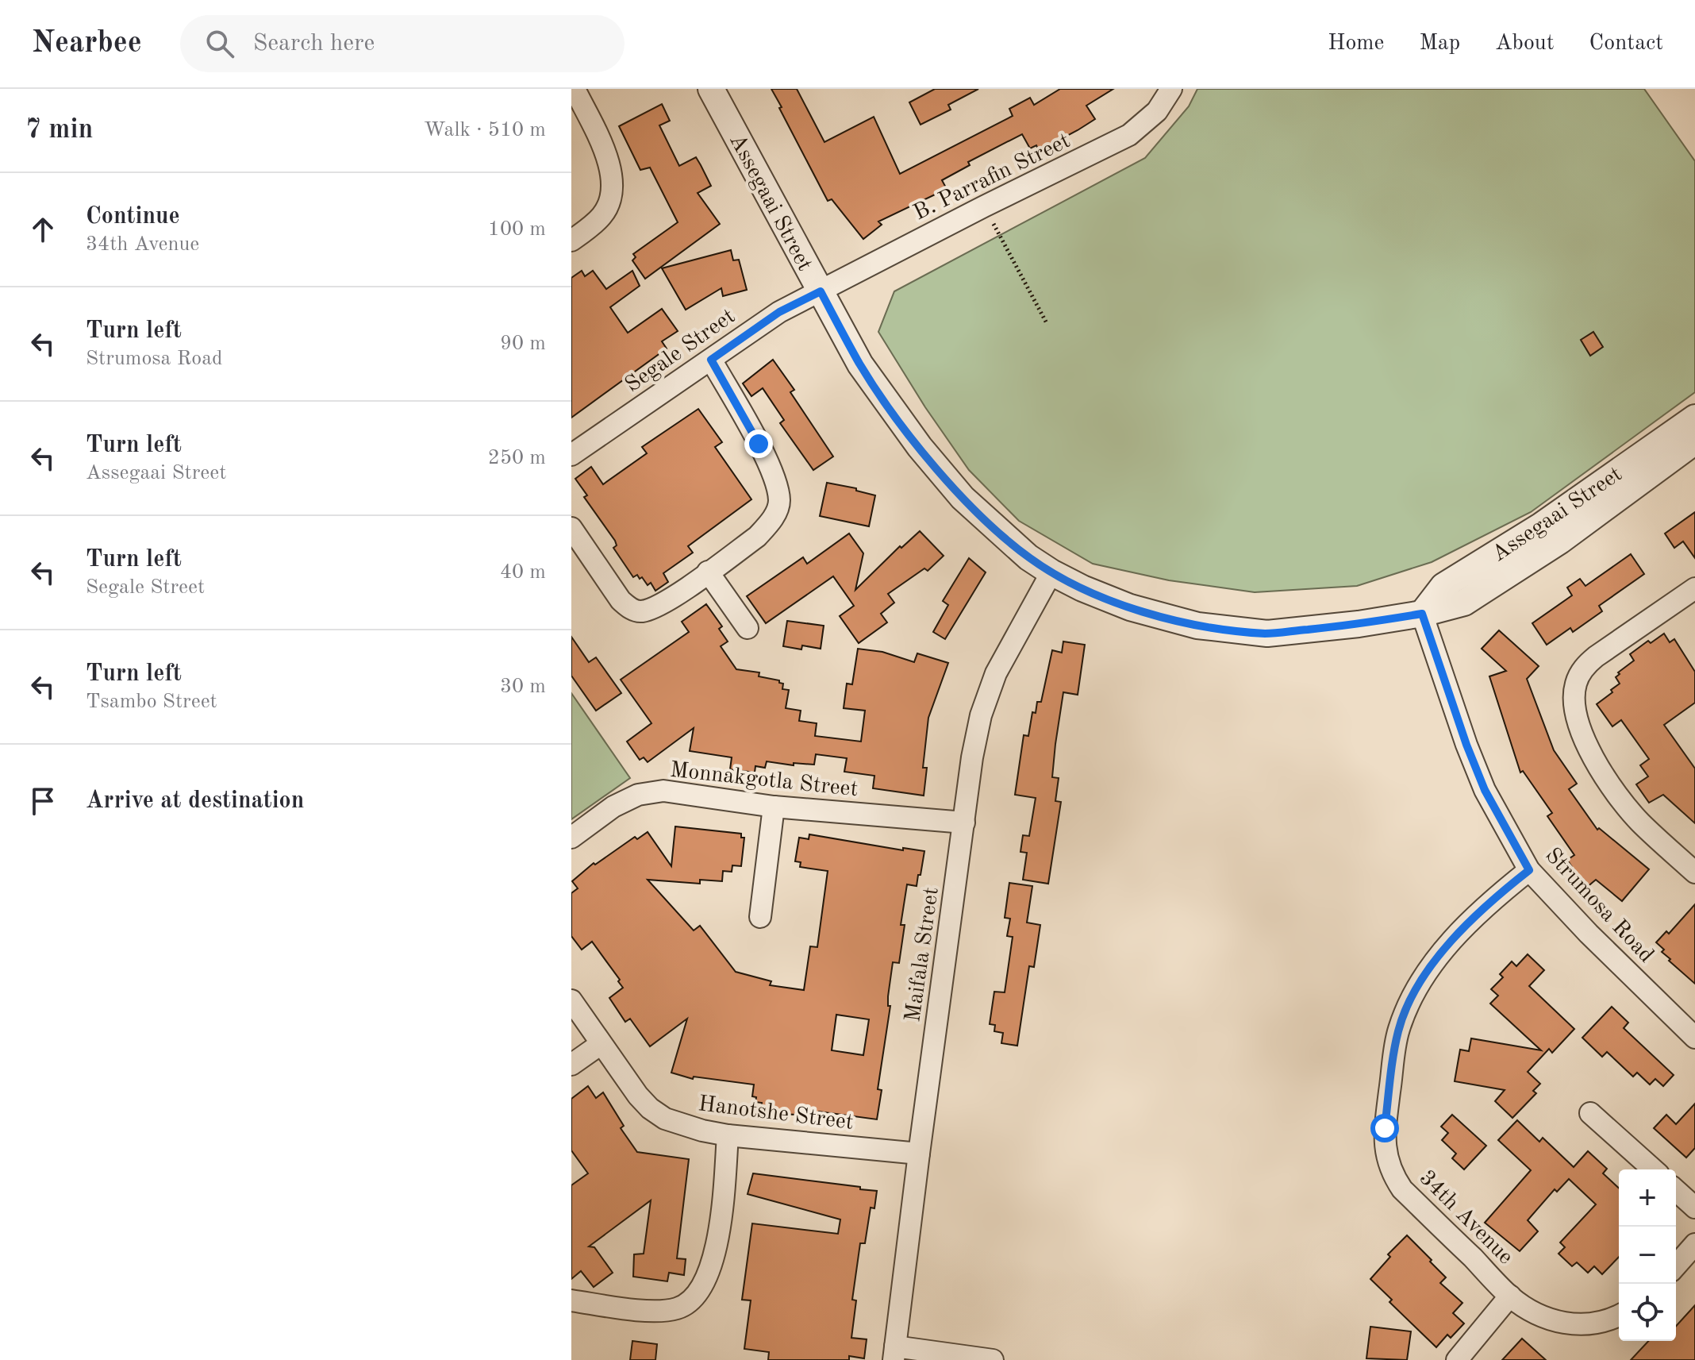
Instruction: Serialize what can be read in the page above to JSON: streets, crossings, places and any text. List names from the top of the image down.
{
  "streets": {
    "street": [
      "B. Parrafin Street",
      "Assegaai Street",
      "Segale Street",
      "Monnakgotla Street",
      "Strumosa Road",
      "Maifala Street",
      "Hanotshe Street",
      "34th Avenue"
    ]
  },
  "crossings": [
    ["B. Parrafin Street", "Assegaai Street"],
    ["B. Parrafin Street", "Segale Street"],
    ["Assegaai Street", "Segale Street"],
    ["Assegaai Street", "Strumosa Road"],
    ["Assegaai Street", "Maifala Street"],
    ["Monnakgotla Street", "Maifala Street"],
    ["Strumosa Road", "34th Avenue"],
    ["Maifala Street", "Hanotshe Street"]
  ],
  "page": {
    "header": "Nearbee",
    "search": "Search here",
    "nav": [
      "Home",
      "Map",
      "About",
      "Contact"
    ],
    "heading": ["7 min", "Walk · 510 m"],
    "list": [
      ["Continue", "34th Avenue", "100 m"],
      ["Turn left", "Strumosa Road", "90 m"],
      ["Turn left", "Assegaai Street", "250 m"],
      ["Turn left", "Segale Street", "40 m"],
      ["Turn left", "Tsambo Street", "30 m"],
      "Arrive at destination"
    ],
    "map_buttons": ["+", "−"]
  }
}
